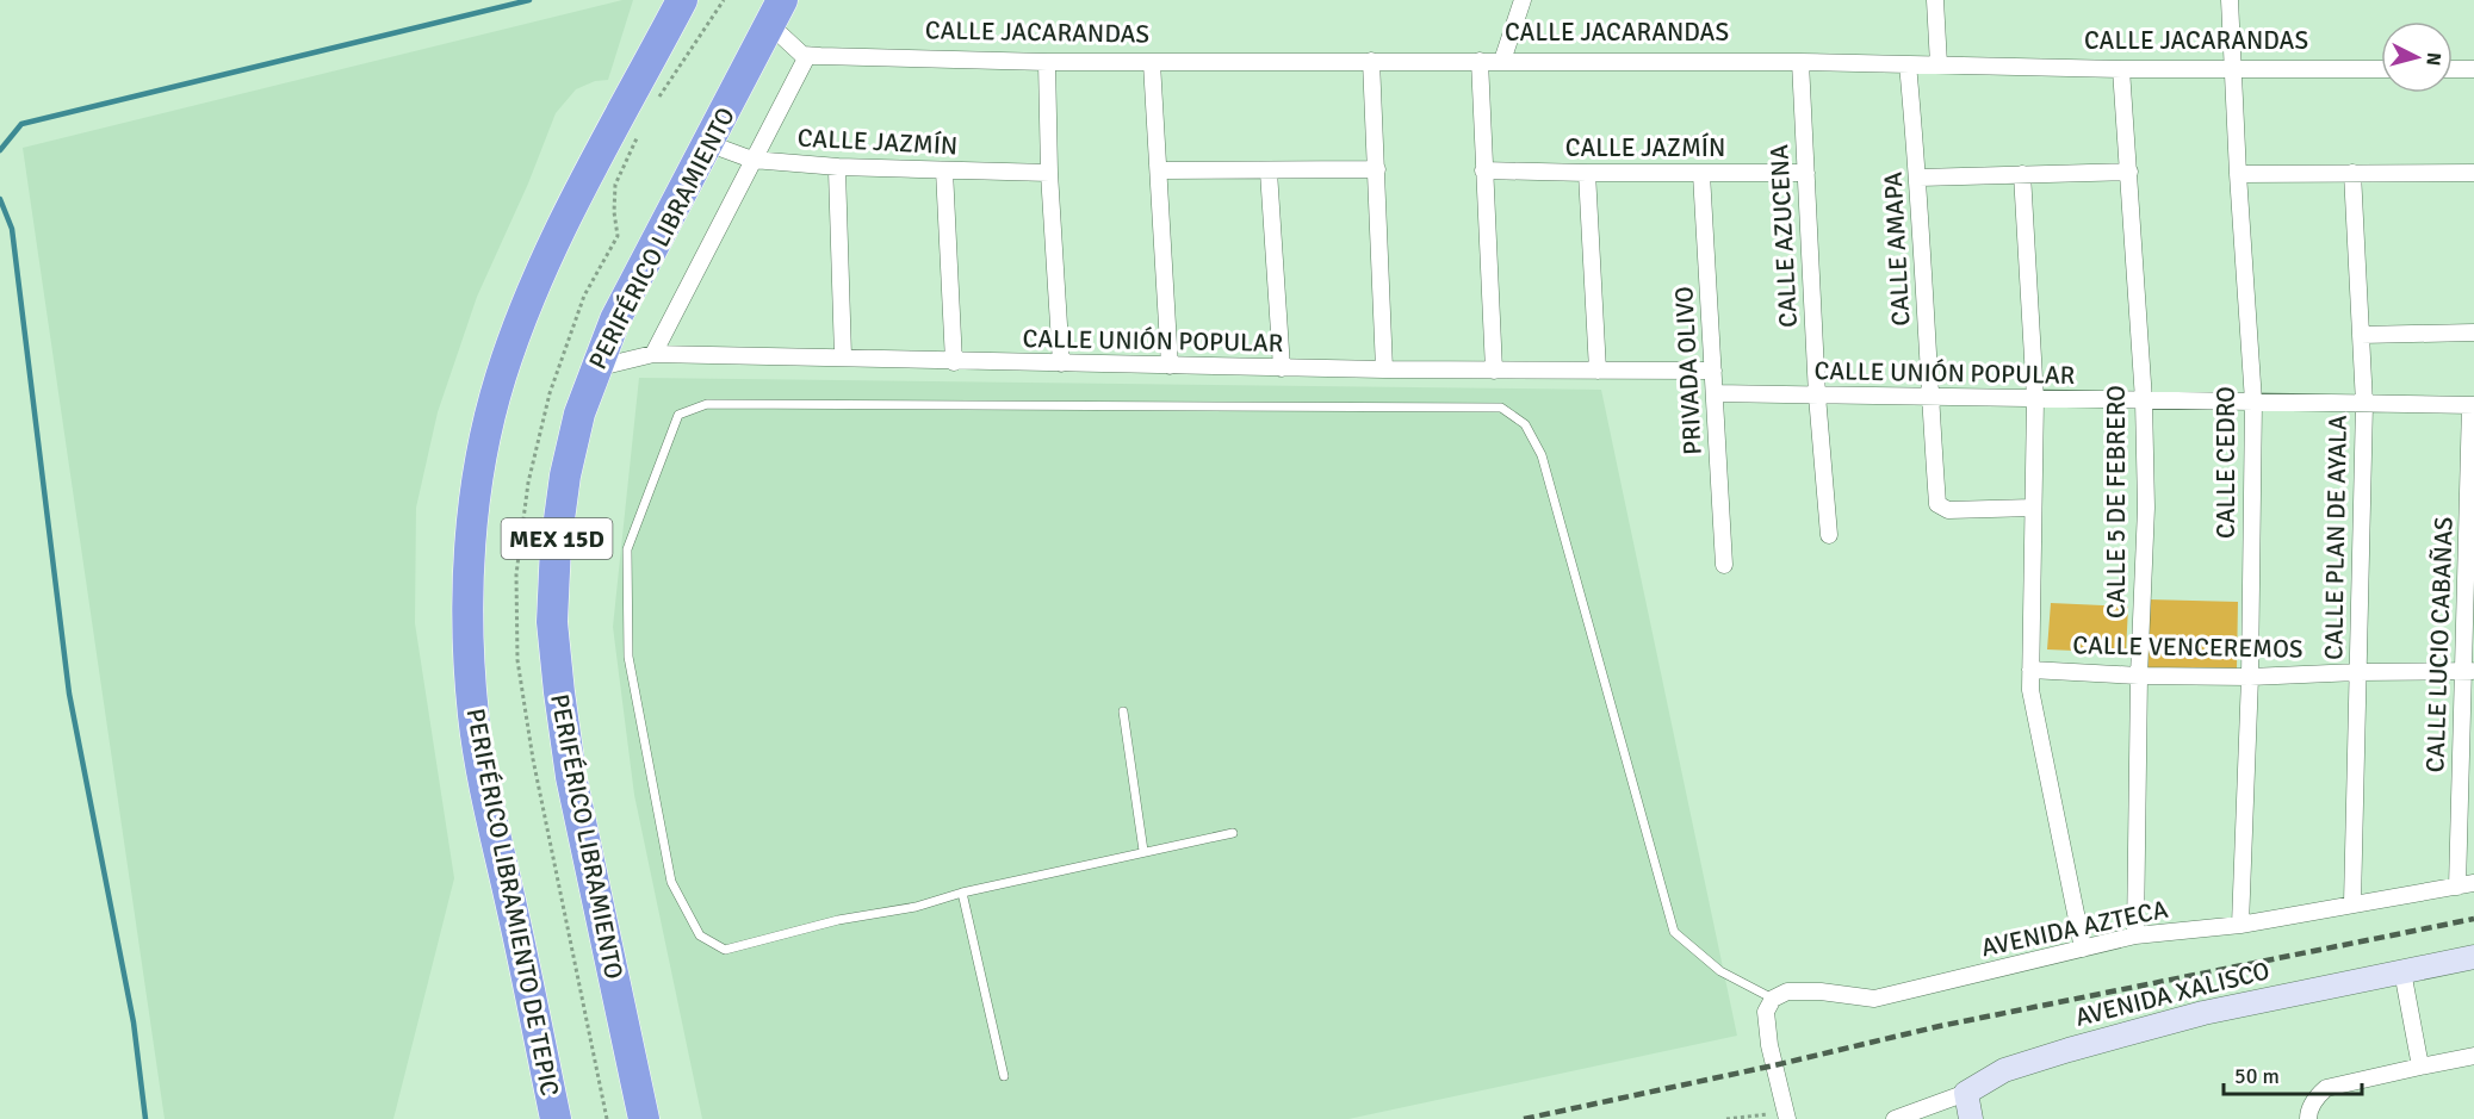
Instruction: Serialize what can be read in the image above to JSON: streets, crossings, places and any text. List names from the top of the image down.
{
  "streets": {
    "highway": ["PERIFÉRICO LIBRAMIENTO", "MEX 15D", "PERIFÉRICO LIBRAMIENTO DE TEPIC"],
    "street": [
      "CALLE JACARANDAS",
      "CALLE JAZMÍN",
      "CALLE AZUCENA",
      "CALLE AMAPA",
      "CALLE UNIÓN POPULAR",
      "PRIVADA OLIVO",
      "CALLE CEDRO",
      "CALLE 5 DE FEBRERO",
      "CALLE PLAN DE AYALA",
      "CALLE LUCIO CABAÑAS",
      "CALLE VENCEREMOS",
      "AVENIDA AZTECA",
      "AVENIDA XALISCO"
    ]
  },
  "crossings": [
    ["CALLE JACARANDAS", "CALLE AZUCENA"],
    ["CALLE JACARANDAS", "CALLE AMAPA"],
    ["CALLE JACARANDAS", "CALLE CEDRO"],
    ["CALLE JACARANDAS", "CALLE 5 DE FEBRERO"],
    ["CALLE JAZMÍN", "CALLE AZUCENA"],
    ["CALLE JAZMÍN", "PERIFÉRICO LIBRAMIENTO"],
    ["CALLE JAZMÍN", "PRIVADA OLIVO"],
    ["CALLE AZUCENA", "CALLE UNIÓN POPULAR"],
    ["PERIFÉRICO LIBRAMIENTO", "CALLE UNIÓN POPULAR"],
    ["CALLE AMAPA", "CALLE UNIÓN POPULAR"],
    ["CALLE UNIÓN POPULAR", "PRIVADA OLIVO"],
    ["CALLE UNIÓN POPULAR", "CALLE CEDRO"],
    ["CALLE UNIÓN POPULAR", "CALLE 5 DE FEBRERO"],
    ["CALLE UNIÓN POPULAR", "CALLE PLAN DE AYALA"],
    ["CALLE UNIÓN POPULAR", "CALLE LUCIO CABAÑAS"],
    ["CALLE CEDRO", "CALLE VENCEREMOS"],
    ["CALLE CEDRO", "AVENIDA AZTECA"],
    ["CALLE 5 DE FEBRERO", "CALLE VENCEREMOS"],
    ["CALLE 5 DE FEBRERO", "AVENIDA AZTECA"],
    ["CALLE PLAN DE AYALA", "CALLE VENCEREMOS"],
    ["CALLE PLAN DE AYALA", "AVENIDA AZTECA"],
    ["CALLE LUCIO CABAÑAS", "CALLE VENCEREMOS"],
    ["CALLE LUCIO CABAÑAS", "AVENIDA AZTECA"]
  ],
  "scale_bar": "50 m",
  "north": "right"
}
